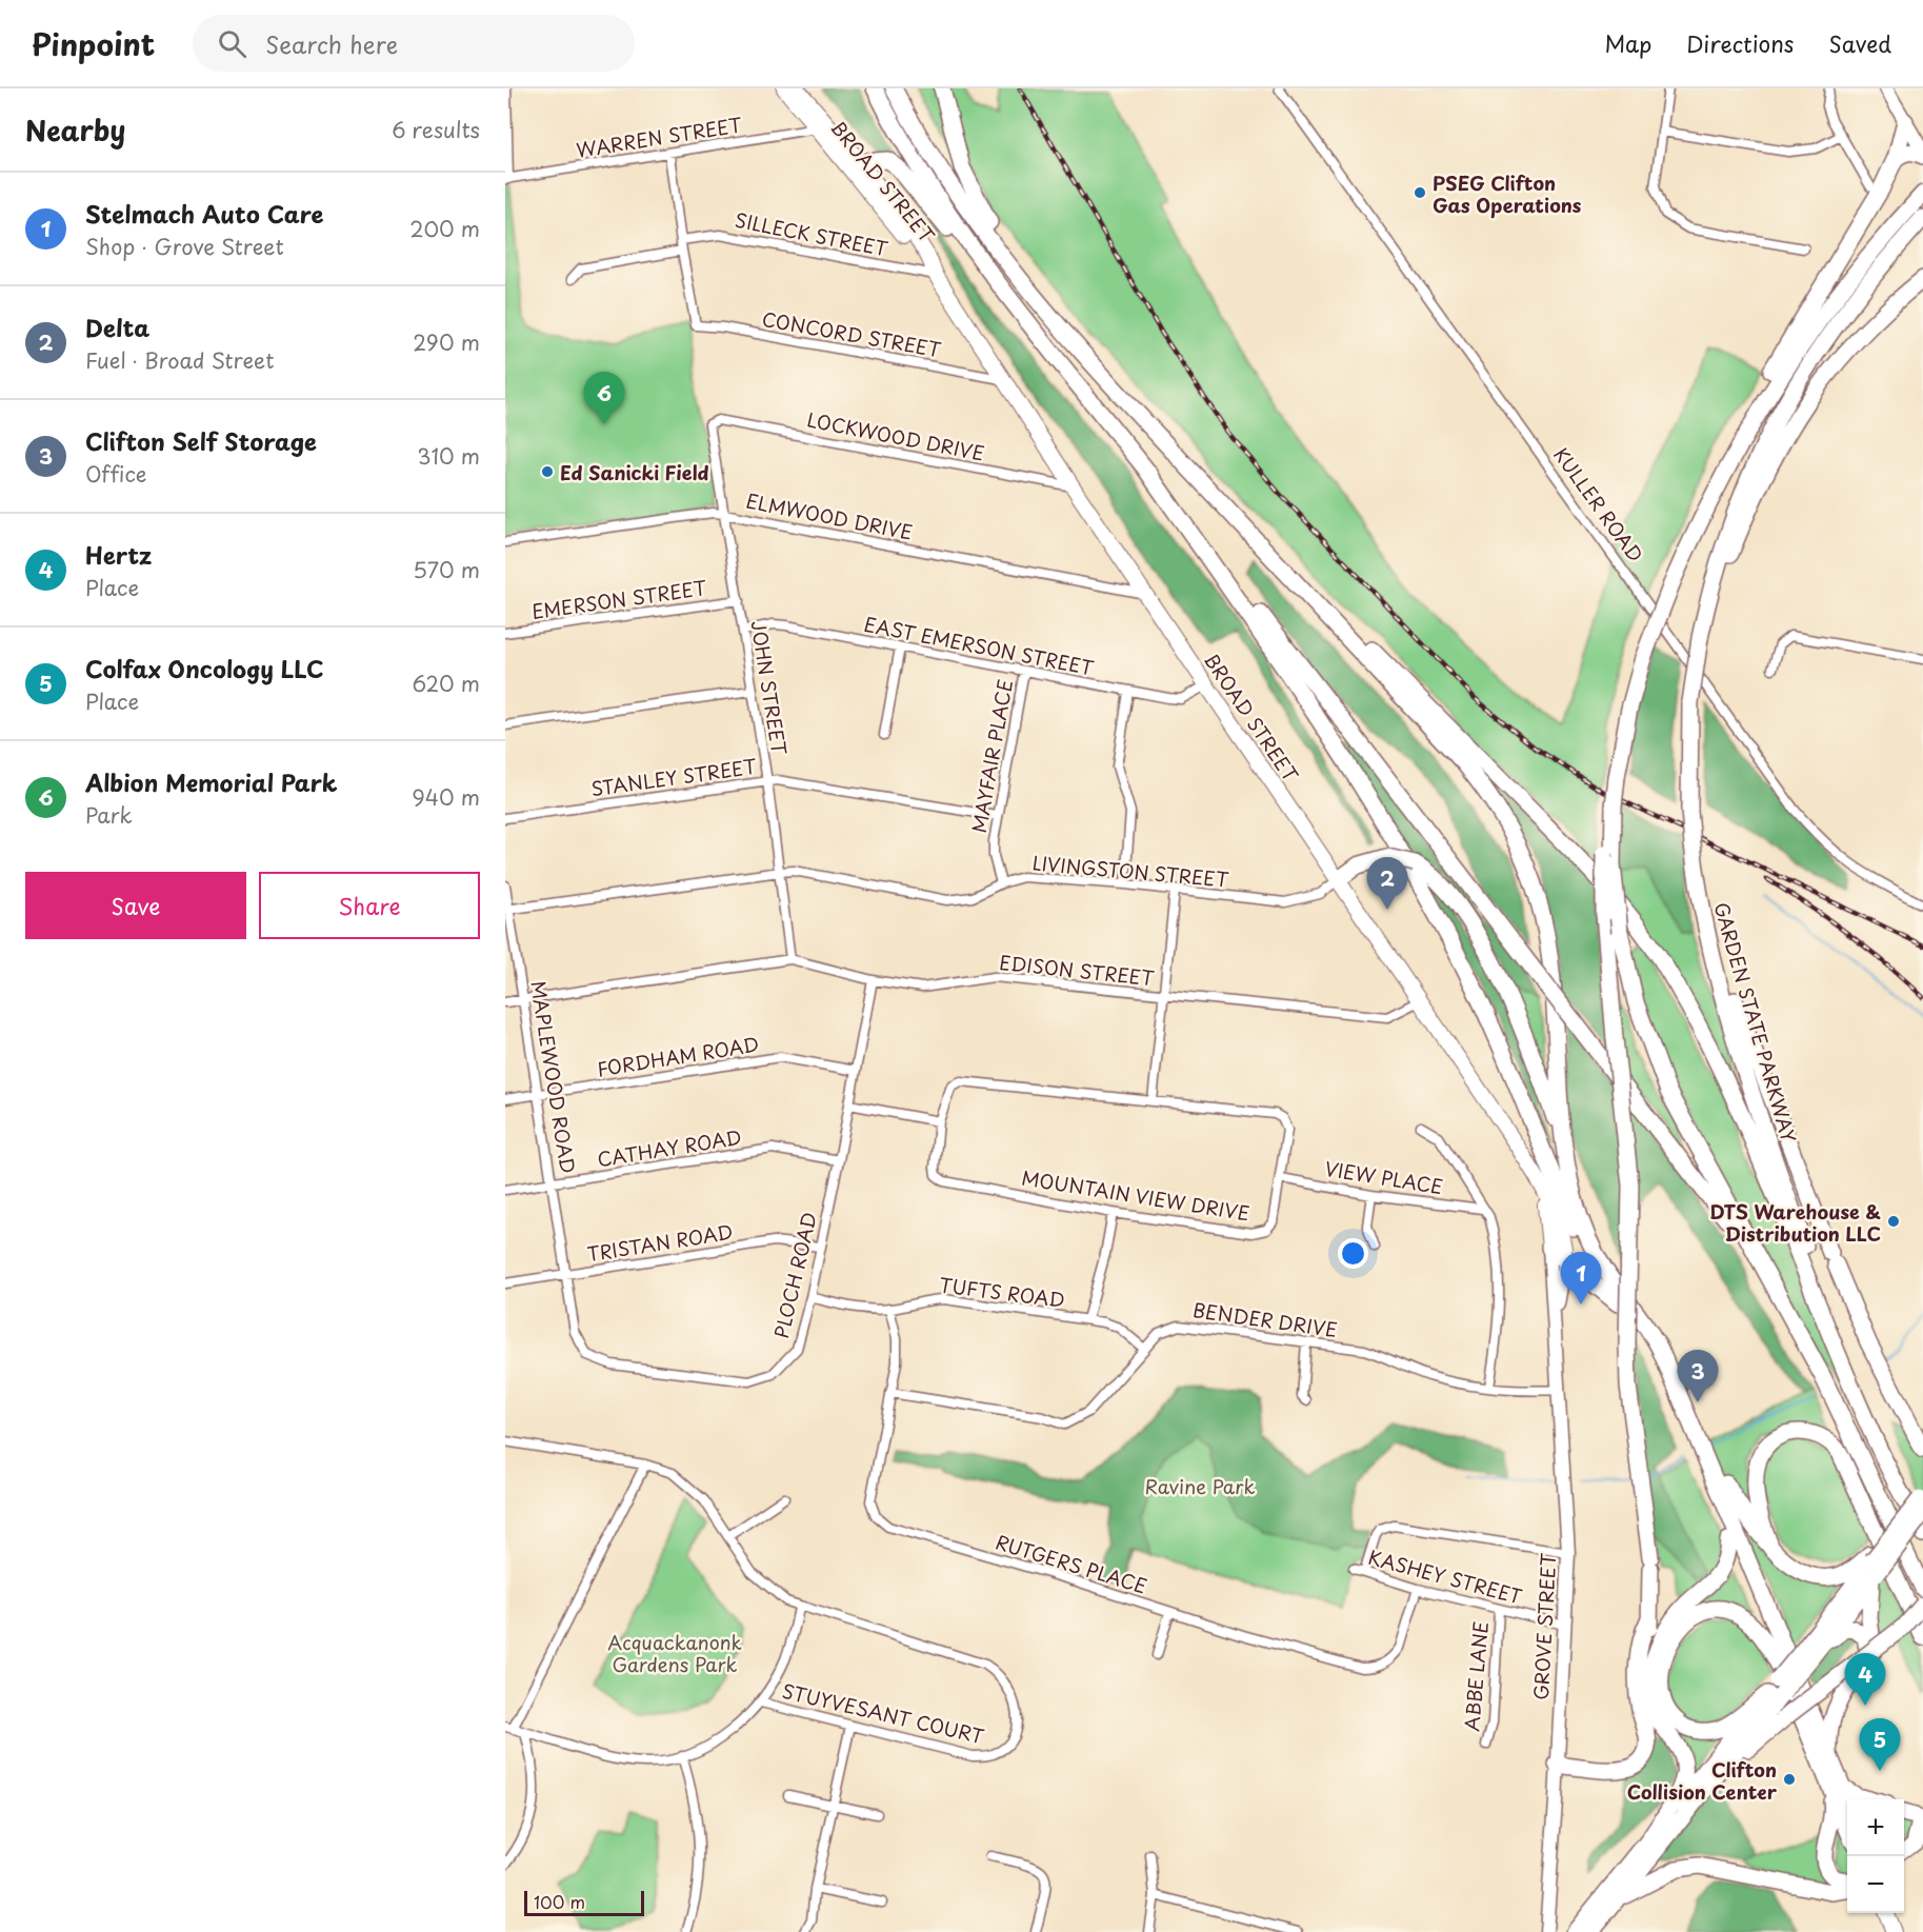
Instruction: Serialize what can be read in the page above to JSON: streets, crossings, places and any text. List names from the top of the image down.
{
  "streets": {
    "highway": ["GARDEN STATE PARKWAY"],
    "main road": ["BROAD STREET"],
    "street": [
      "WARREN STREET",
      "SILLECK STREET",
      "CONCORD STREET",
      "LOCKWOOD DRIVE",
      "KULLER ROAD",
      "ELMWOOD DRIVE",
      "EMERSON STREET",
      "EAST EMERSON STREET",
      "JOHN STREET",
      "MAYFAIR PLACE",
      "STANLEY STREET",
      "LIVINGSTON STREET",
      "EDISON STREET",
      "FORDHAM ROAD",
      "MAPLEWOOD ROAD",
      "CATHAY ROAD",
      "VIEW PLACE",
      "MOUNTAIN VIEW DRIVE",
      "TRISTAN ROAD",
      "PLOCH ROAD",
      "TUFTS ROAD",
      "BENDER DRIVE",
      "RUTGERS PLACE",
      "KASHEY STREET",
      "GROVE STREET",
      "ABBE LANE",
      "STUYVESANT COURT"
    ]
  },
  "crossings": [
    ["WARREN STREET", "BROAD STREET"],
    ["BROAD STREET", "SILLECK STREET"],
    ["BROAD STREET", "CONCORD STREET"],
    ["BROAD STREET", "LOCKWOOD DRIVE"],
    ["BROAD STREET", "ELMWOOD DRIVE"],
    ["BROAD STREET", "EAST EMERSON STREET"],
    ["BROAD STREET", "LIVINGSTON STREET"],
    ["BROAD STREET", "EDISON STREET"],
    ["BROAD STREET", "GROVE STREET"],
    ["LOCKWOOD DRIVE", "JOHN STREET"],
    ["ELMWOOD DRIVE", "JOHN STREET"],
    ["EMERSON STREET", "JOHN STREET"],
    ["EAST EMERSON STREET", "JOHN STREET"],
    ["EAST EMERSON STREET", "MAYFAIR PLACE"],
    ["JOHN STREET", "STANLEY STREET"],
    ["JOHN STREET", "LIVINGSTON STREET"],
    ["JOHN STREET", "EDISON STREET"],
    ["MAYFAIR PLACE", "STANLEY STREET"],
    ["MAYFAIR PLACE", "LIVINGSTON STREET"],
    ["LIVINGSTON STREET", "MAPLEWOOD ROAD"],
    ["EDISON STREET", "MAPLEWOOD ROAD"],
    ["EDISON STREET", "PLOCH ROAD"],
    ["FORDHAM ROAD", "MAPLEWOOD ROAD"],
    ["FORDHAM ROAD", "PLOCH ROAD"],
    ["MAPLEWOOD ROAD", "CATHAY ROAD"],
    ["MAPLEWOOD ROAD", "TRISTAN ROAD"],
    ["MAPLEWOOD ROAD", "PLOCH ROAD"],
    ["CATHAY ROAD", "PLOCH ROAD"],
    ["VIEW PLACE", "MOUNTAIN VIEW DRIVE"],
    ["TRISTAN ROAD", "PLOCH ROAD"],
    ["PLOCH ROAD", "TUFTS ROAD"],
    ["TUFTS ROAD", "BENDER DRIVE"],
    ["TUFTS ROAD", "RUTGERS PLACE"],
    ["BENDER DRIVE", "RUTGERS PLACE"],
    ["BENDER DRIVE", "GROVE STREET"],
    ["RUTGERS PLACE", "KASHEY STREET"],
    ["KASHEY STREET", "GROVE STREET"],
    ["KASHEY STREET", "ABBE LANE"]
  ],
  "parks": ["Ravine Park", "Acquackanonk Gardens Park"],
  "places": [
    "PSEG Clifton Gas Operations",
    "Ed Sanicki Field",
    "DTS Warehouse & Distribution LLC",
    "Clifton Collision Center"
  ],
  "scale_bar": "100 m",
  "page": {
    "header": "Pinpoint",
    "search": "Search here",
    "nav": ["Map", "Directions", "Saved"],
    "heading": ["Nearby", "6 results"],
    "list": [
      {
        "mark": "1",
        "name": "Stelmach Auto Care",
        "note": "Shop · Grove Street",
        "value": "200 m"
      },
      {
        "mark": "2",
        "name": "Delta",
        "note": "Fuel · Broad Street",
        "value": "290 m"
      },
      {
        "mark": "3",
        "name": "Clifton Self Storage",
        "note": "Office",
        "value": "310 m"
      },
      {
        "mark": "4",
        "name": "Hertz",
        "note": "Place",
        "value": "570 m"
      },
      {
        "mark": "5",
        "name": "Colfax Oncology LLC",
        "note": "Place",
        "value": "620 m"
      },
      {
        "mark": "6",
        "name": "Albion Memorial Park",
        "note": "Park",
        "value": "940 m"
      }
    ],
    "pins": [
      "6",
      "2",
      "1",
      "3",
      "4",
      "5"
    ],
    "buttons": ["Save", "Share"],
    "map_buttons": ["+", "−"],
    "scale": "100 m"
  }
}
